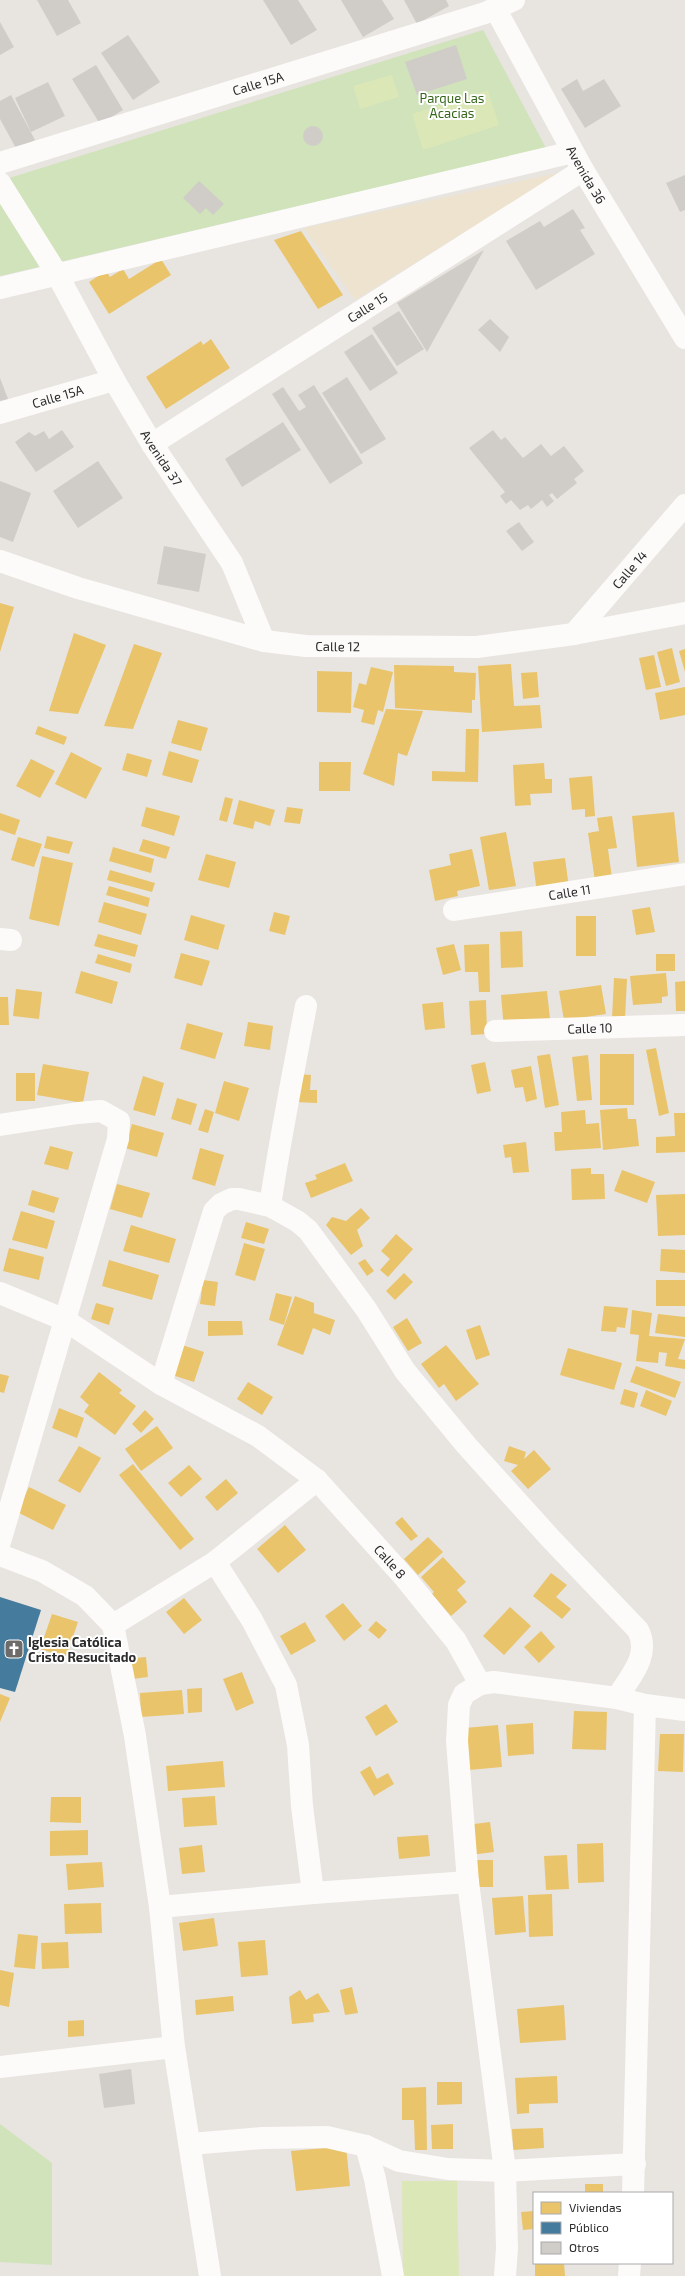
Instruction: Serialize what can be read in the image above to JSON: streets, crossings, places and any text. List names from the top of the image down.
{
  "streets": {
    "street": [
      "Calle 15A",
      "Avenida 36",
      "Calle 15",
      "Avenida 37",
      "Calle 14",
      "Calle 12",
      "Calle 11",
      "Calle 10",
      "Calle 8"
    ]
  },
  "crossings": [
    ["Calle 15A", "Avenida 36"],
    ["Calle 15A", "Avenida 37"],
    ["Avenida 36", "Calle 15"],
    ["Calle 15", "Avenida 37"],
    ["Avenida 37", "Calle 12"],
    ["Calle 14", "Calle 12"]
  ],
  "parks": ["Parque Las Acacias"],
  "places": {
    "church": ["Iglesia Católica Cristo Resucitado"]
  },
  "legend": ["Viviendas", "Público", "Otros"]
}
